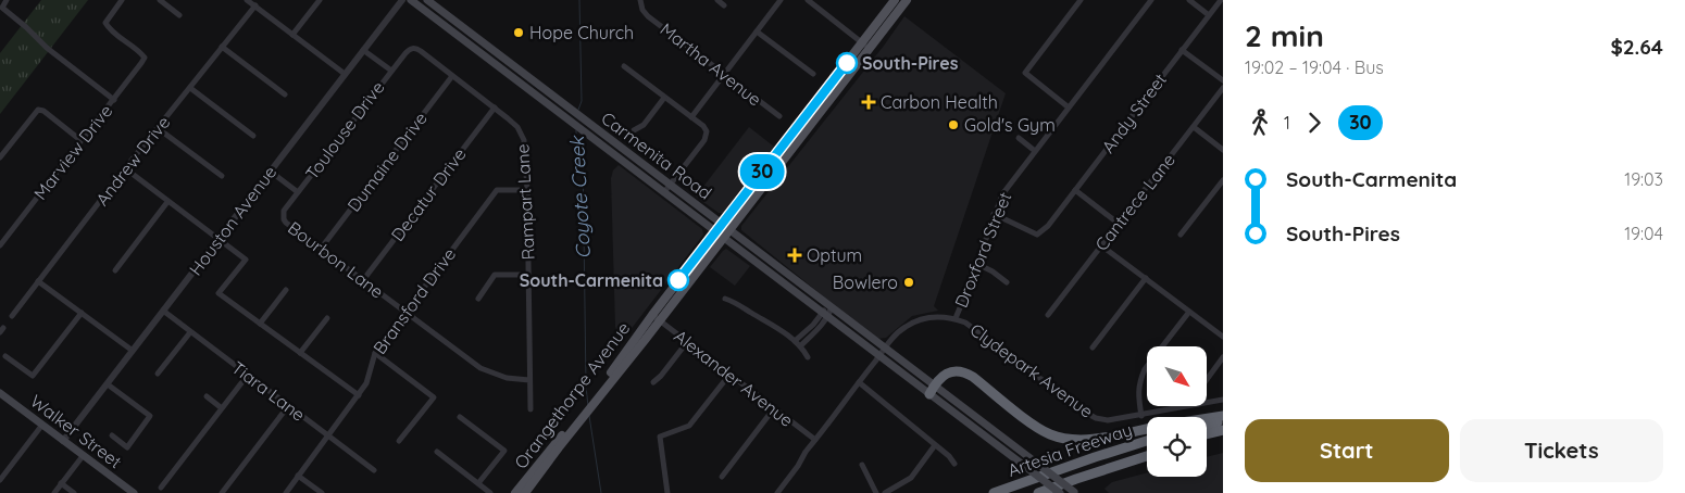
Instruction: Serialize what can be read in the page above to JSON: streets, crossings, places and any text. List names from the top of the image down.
{
  "streets": {
    "highway": ["Artesia Freeway"],
    "main road": ["Carmenita Road", "Orangethorpe Avenue", "Walker Street"],
    "street": [
      "Martha Avenue",
      "Andy Street",
      "Toulouse Drive",
      "Marview Drive",
      "Andrew Drive",
      "Dumaine Drive",
      "Decatur Drive",
      "Rampart Lane",
      "Cantrece Lane",
      "Houston Avenue",
      "Droxford Street",
      "Bourbon Lane",
      "Bransford Drive",
      "Clydepark Avenue",
      "Alexander Avenue",
      "Tiara Lane"
    ]
  },
  "crossings": [
    ["Andy Street", "Droxford Street"],
    ["Toulouse Drive", "Rampart Lane"],
    ["Toulouse Drive", "Bourbon Lane"],
    ["Carmenita Road", "Droxford Street"],
    ["Carmenita Road", "Orangethorpe Avenue"],
    ["Dumaine Drive", "Rampart Lane"],
    ["Dumaine Drive", "Bourbon Lane"],
    ["Decatur Drive", "Rampart Lane"],
    ["Decatur Drive", "Bourbon Lane"],
    ["Rampart Lane", "Bourbon Lane"],
    ["Rampart Lane", "Bransford Drive"],
    ["Houston Avenue", "Tiara Lane"],
    ["Houston Avenue", "Walker Street"],
    ["Droxford Street", "Clydepark Avenue"],
    ["Droxford Street", "Alexander Avenue"],
    ["Bourbon Lane", "Bransford Drive"],
    ["Bransford Drive", "Tiara Lane"],
    ["Alexander Avenue", "Orangethorpe Avenue"]
  ],
  "water": ["Coyote Creek"],
  "places": {
    "other": [
      "Hope Church",
      "South-Pires",
      "Gold's Gym",
      "South-Carmenita",
      "Bowlero"
    ],
    "health": ["Carbon Health", "Optum"]
  },
  "lines": ["bus line 30"],
  "north": "bottom right",
  "page": {
    "on_map": "30",
    "heading": ["2 min", "19:02 – 19:04 · Bus", "$2.64"],
    "legs": ["1", "30"],
    "list": [
      {
        "name": "South-Carmenita",
        "value": "19:03"
      },
      {
        "name": "South-Pires",
        "value": "19:04"
      }
    ],
    "buttons": ["Start", "Tickets"]
  }
}
